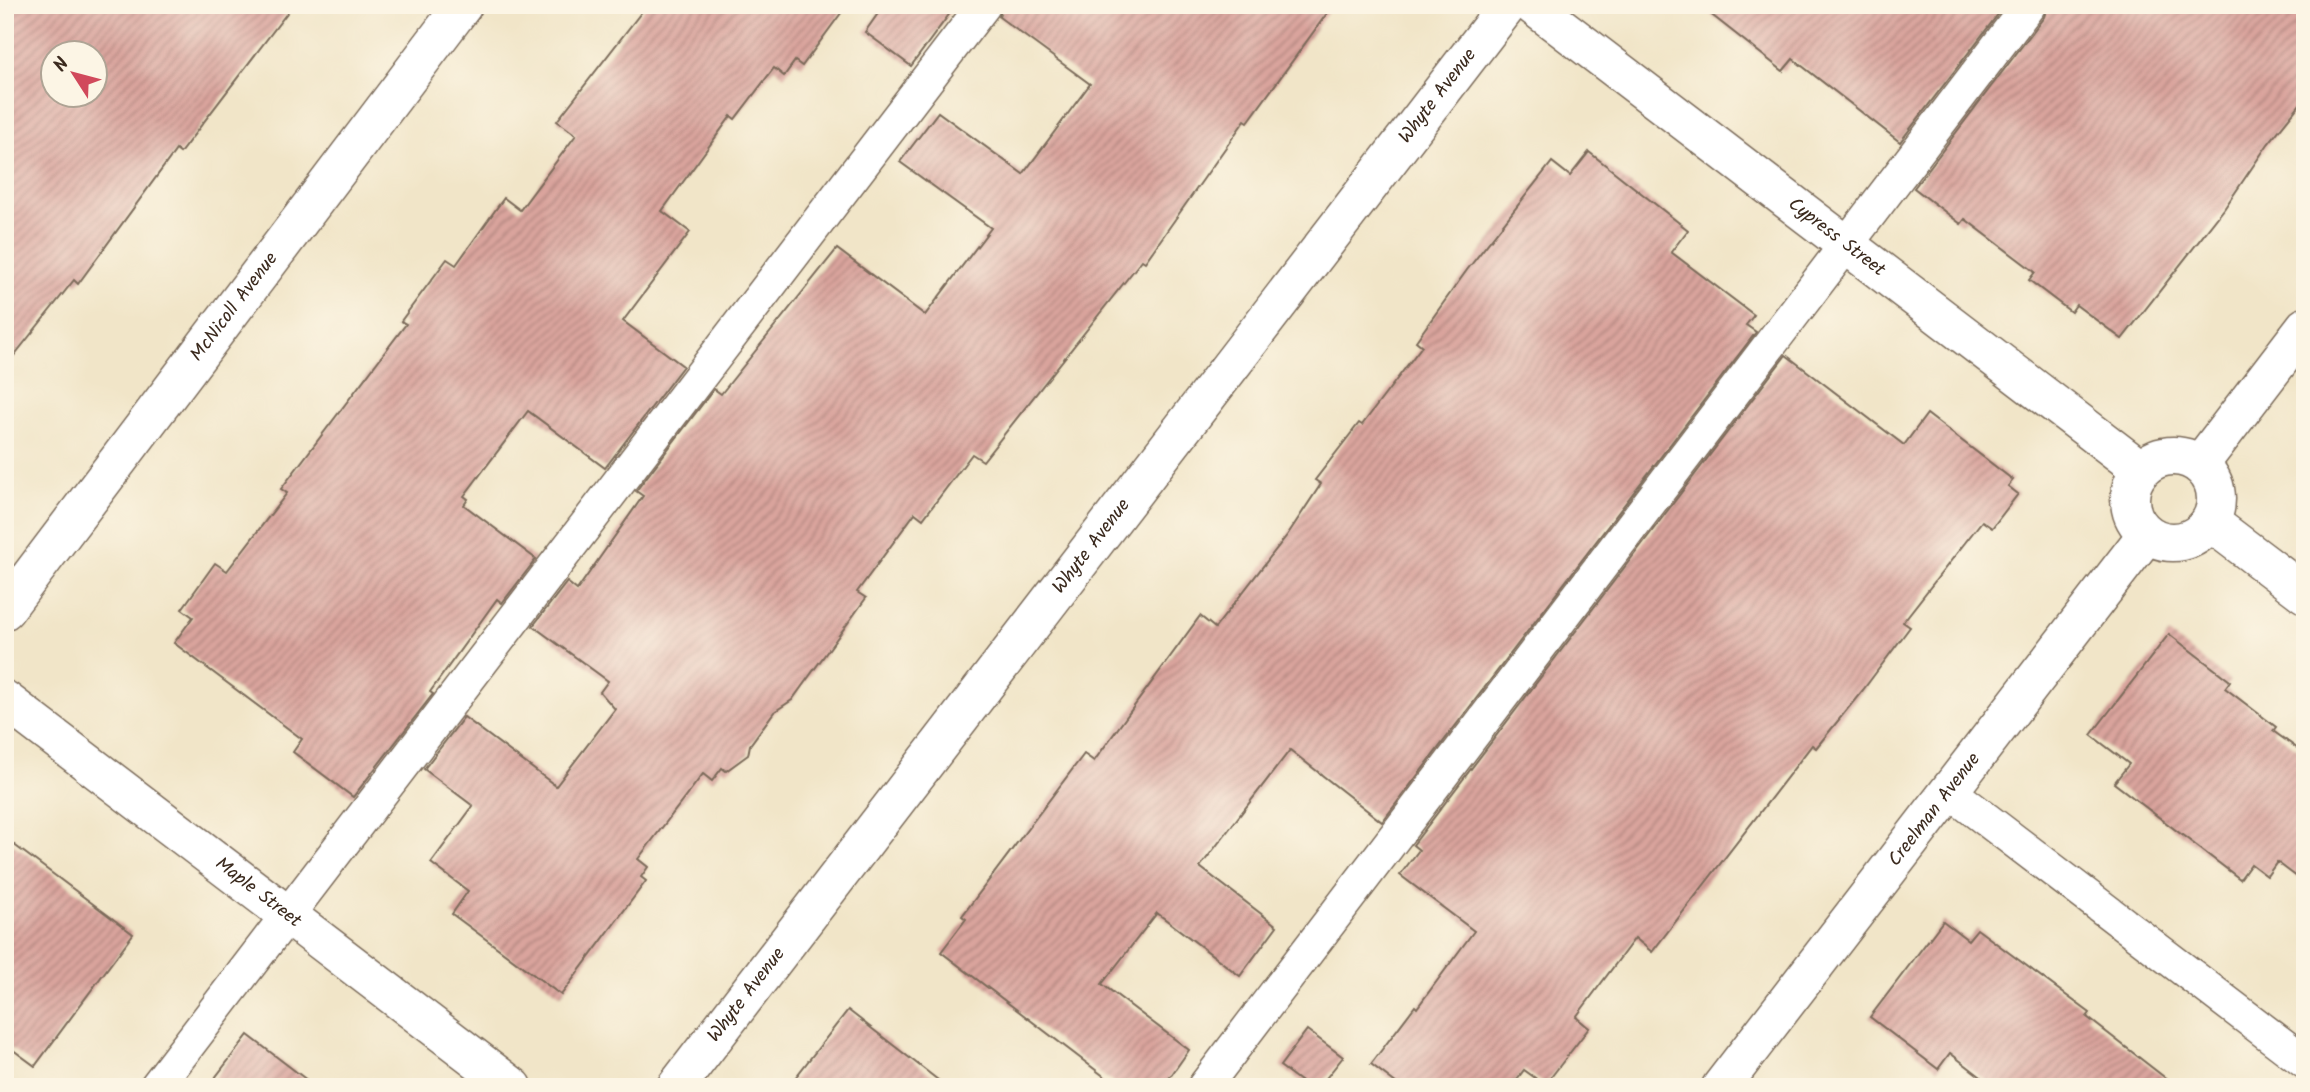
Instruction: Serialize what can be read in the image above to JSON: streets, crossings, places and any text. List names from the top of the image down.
{
  "streets": {
    "street": [
      "Whyte Avenue",
      "Cypress Street",
      "McNicoll Avenue",
      "Creelman Avenue",
      "Maple Street"
    ]
  },
  "crossings": [
    ["Cypress Street", "Creelman Avenue"]
  ],
  "north": "top left"
}
